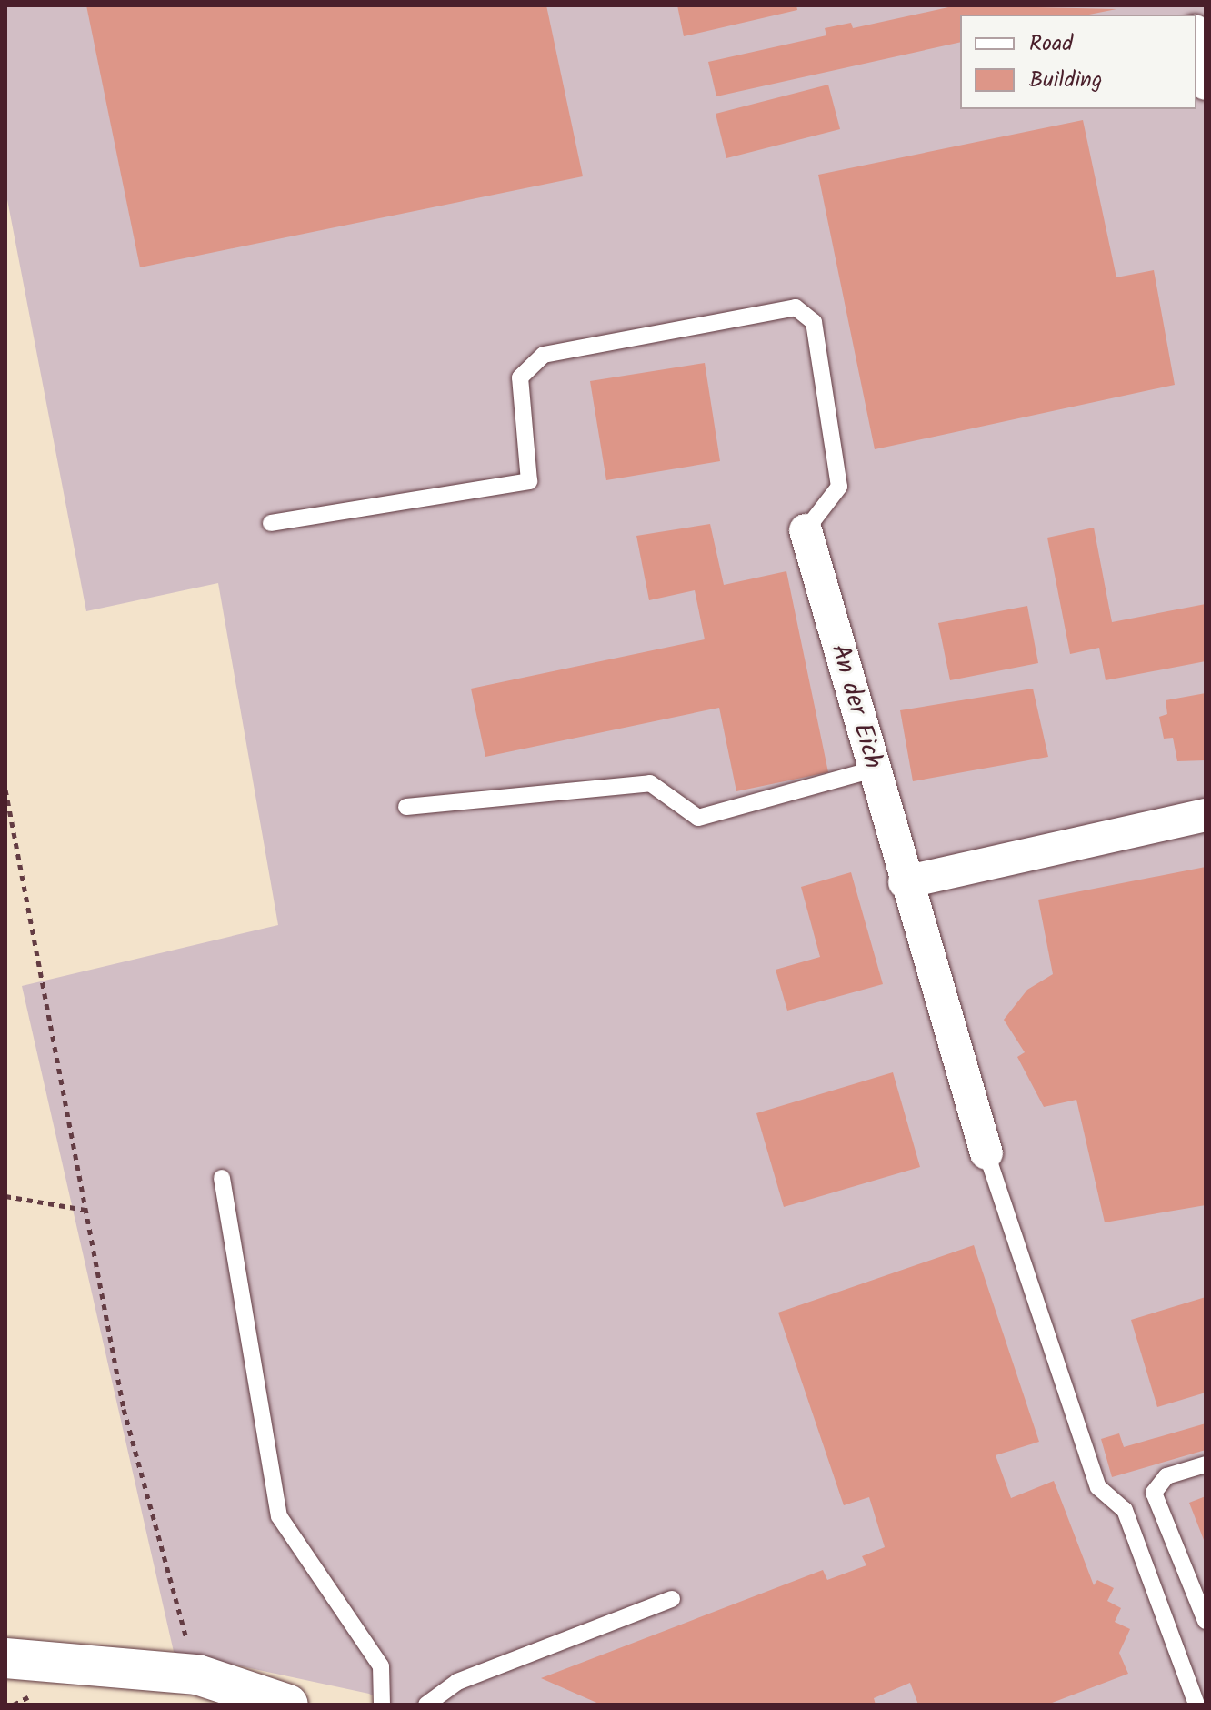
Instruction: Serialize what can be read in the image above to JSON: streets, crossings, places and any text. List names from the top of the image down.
{
  "streets": {
    "street": ["An der Eich"]
  },
  "legend": ["Road", "Building"]
}
